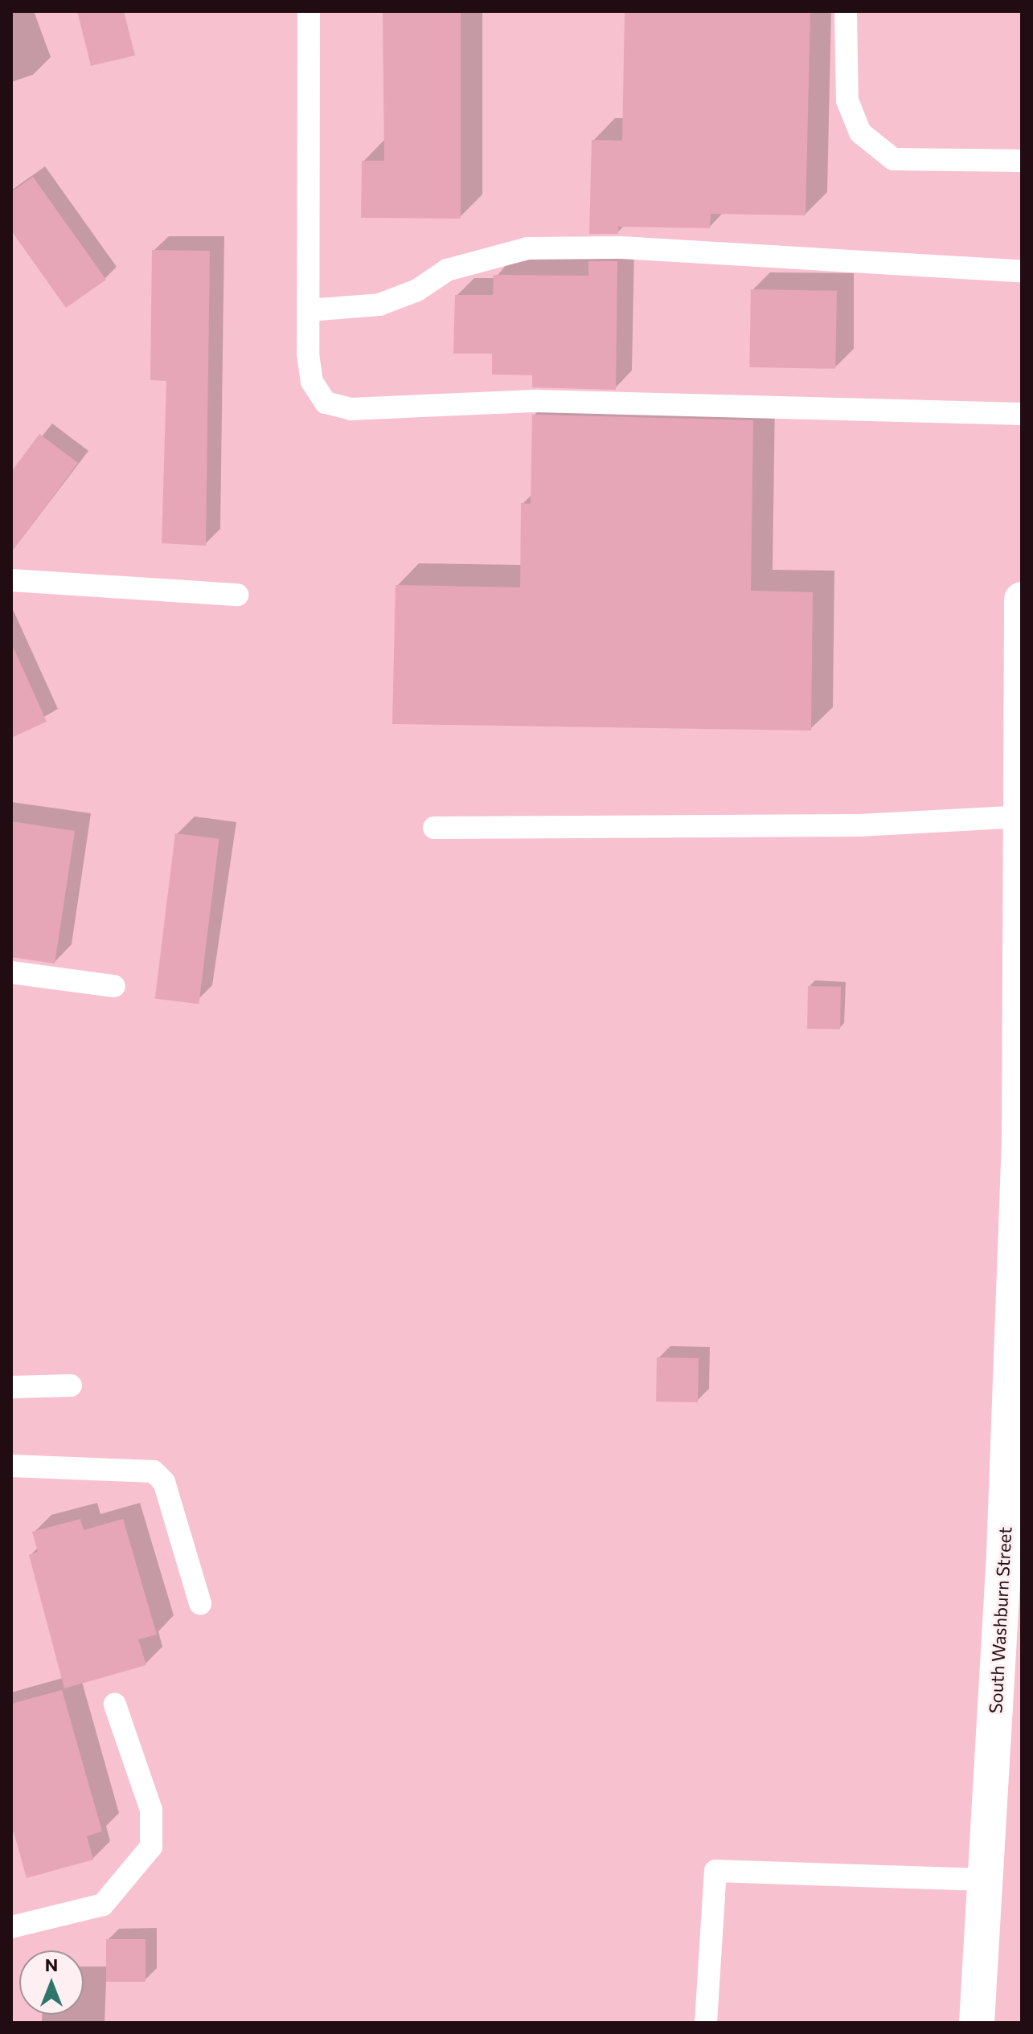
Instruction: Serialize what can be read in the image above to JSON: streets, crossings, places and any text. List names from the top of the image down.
{
  "streets": {
    "street": ["South Washburn Street"]
  },
  "north": "top"
}
